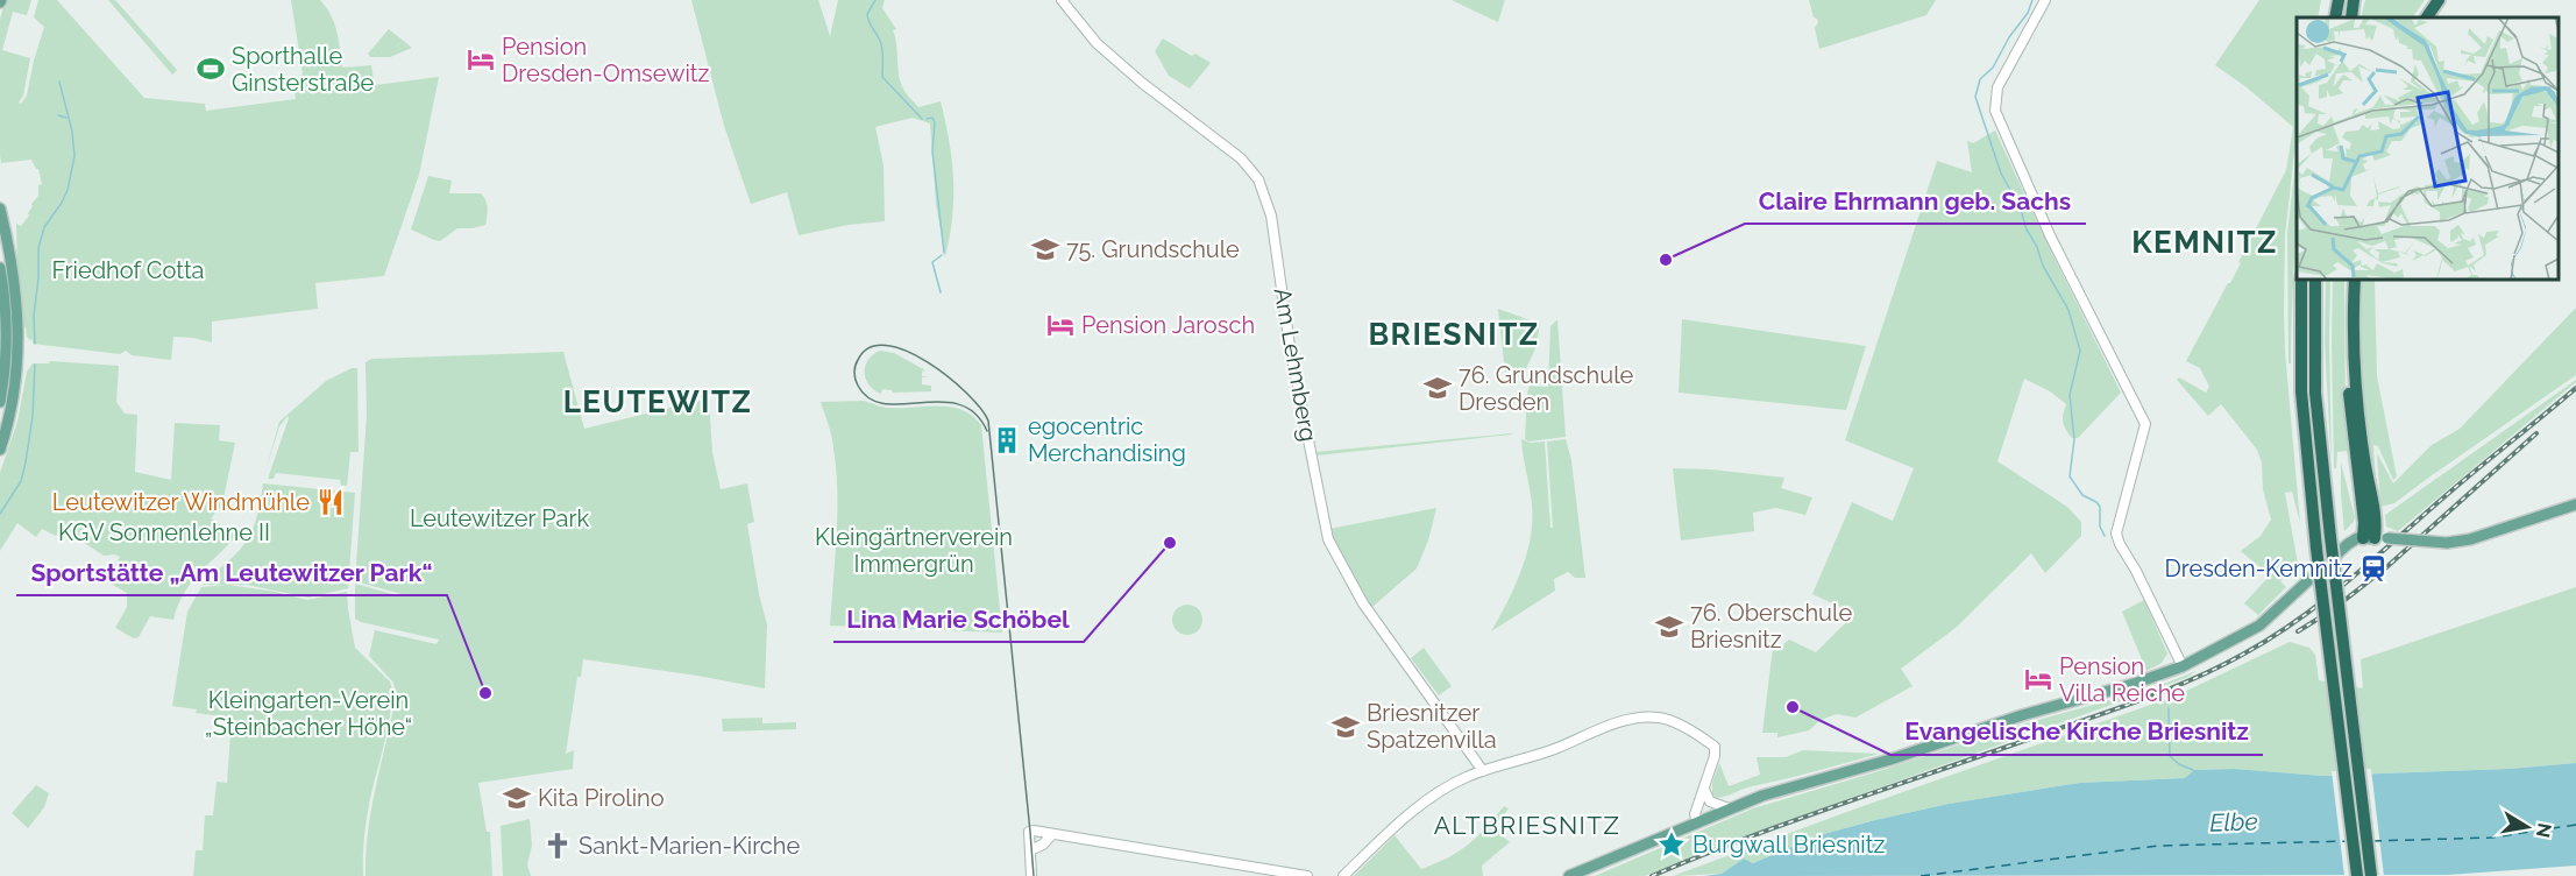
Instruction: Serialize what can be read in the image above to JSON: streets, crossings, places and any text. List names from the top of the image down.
{
  "streets": {
    "street": ["Am Lehmberg"]
  },
  "districts": [
    "KEMNITZ",
    "BRIESNITZ",
    "LEUTEWITZ",
    "ALTBRIESNITZ"
  ],
  "water": ["Elbe"],
  "parks": [
    "Friedhof Cotta",
    "Leutewitzer Park",
    "KGV Sonnenlehne II",
    "Kleingärtnerverein Immergrün",
    "Kleingarten-Verein „Steinbacher Höhe“"
  ],
  "places": {
    "hotel": ["Pension Dresden-Omsewitz", "Pension Jarosch", "Pension Villa Reiche"],
    "sports": ["Sporthalle Ginsterstraße"],
    "school or university": [
      "75. Grundschule",
      "76. Grundschule Dresden",
      "76. Oberschule Briesnitz",
      "Briesnitzer Spatzenvilla",
      "Kita Pirolino"
    ],
    "other": [
      "Claire Ehrmann geb. Sachs",
      "Lina Marie Schöbel",
      "Sportstätte „Am Leutewitzer Park“",
      "Evangelische Kirche Briesnitz"
    ],
    "building": ["egocentric Merchandising"],
    "restaurant": ["Leutewitzer Windmühle"],
    "station": ["Dresden-Kemnitz"],
    "place": ["Burgwall Briesnitz"],
    "church": ["Sankt-Marien-Kirche"]
  },
  "north": "right"
}
